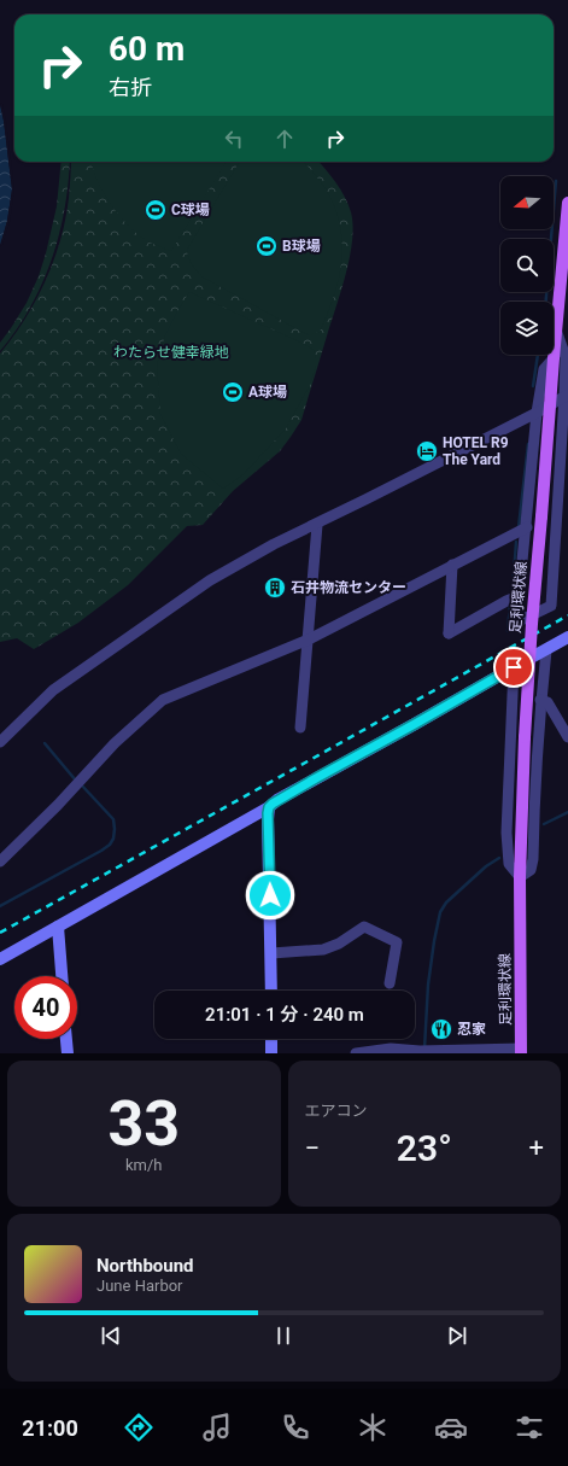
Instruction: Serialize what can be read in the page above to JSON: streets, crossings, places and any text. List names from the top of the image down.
{
  "streets": {
    "main road": ["足利環状線"]
  },
  "parks": ["わたらせ健幸緑地"],
  "places": {
    "sports": ["C球場", "B球場", "A球場"],
    "hotel": ["HOTEL R9 The Yard"],
    "building": ["石井物流センター"],
    "restaurant": ["忍家"]
  },
  "north": "left",
  "page": {
    "turn": ["60 m", "右折"],
    "limit": "40",
    "trip": "21:01 · 1 分 · 240 m",
    "tile": [
      ["33", "km/h"],
      "エアコン"
    ],
    "heat": ["−", "23°", "+"],
    "song": ["Northbound", "June Harbor"],
    "tabs": "21:00"
  }
}
